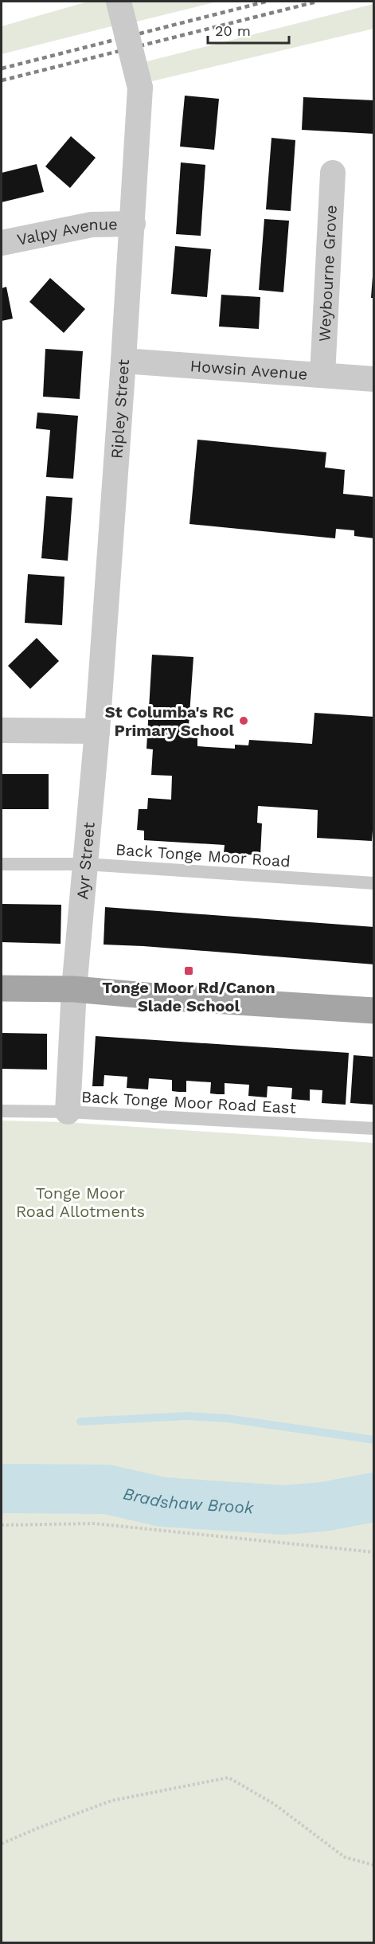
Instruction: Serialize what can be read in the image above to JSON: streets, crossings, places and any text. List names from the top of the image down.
{
  "streets": {
    "street": [
      "Valpy Avenue",
      "Weybourne Grove",
      "Howsin Avenue",
      "Ripley Street",
      "Ayr Street"
    ],
    "lane": ["Back Tonge Moor Road", "Back Tonge Moor Road East"]
  },
  "crossings": [
    ["Valpy Avenue", "Ripley Street"],
    ["Weybourne Grove", "Howsin Avenue"],
    ["Howsin Avenue", "Ripley Street"],
    ["Ripley Street", "Ayr Street"],
    ["Back Tonge Moor Road", "Ayr Street"],
    ["Ayr Street", "Back Tonge Moor Road East"]
  ],
  "water": ["Bradshaw Brook"],
  "parks": ["Tonge Moor Road Allotments"],
  "places": {
    "other": ["St Columba's RC Primary School"],
    "transit": ["Tonge Moor Rd/Canon Slade School"]
  },
  "scale_bar": "20 m"
}
